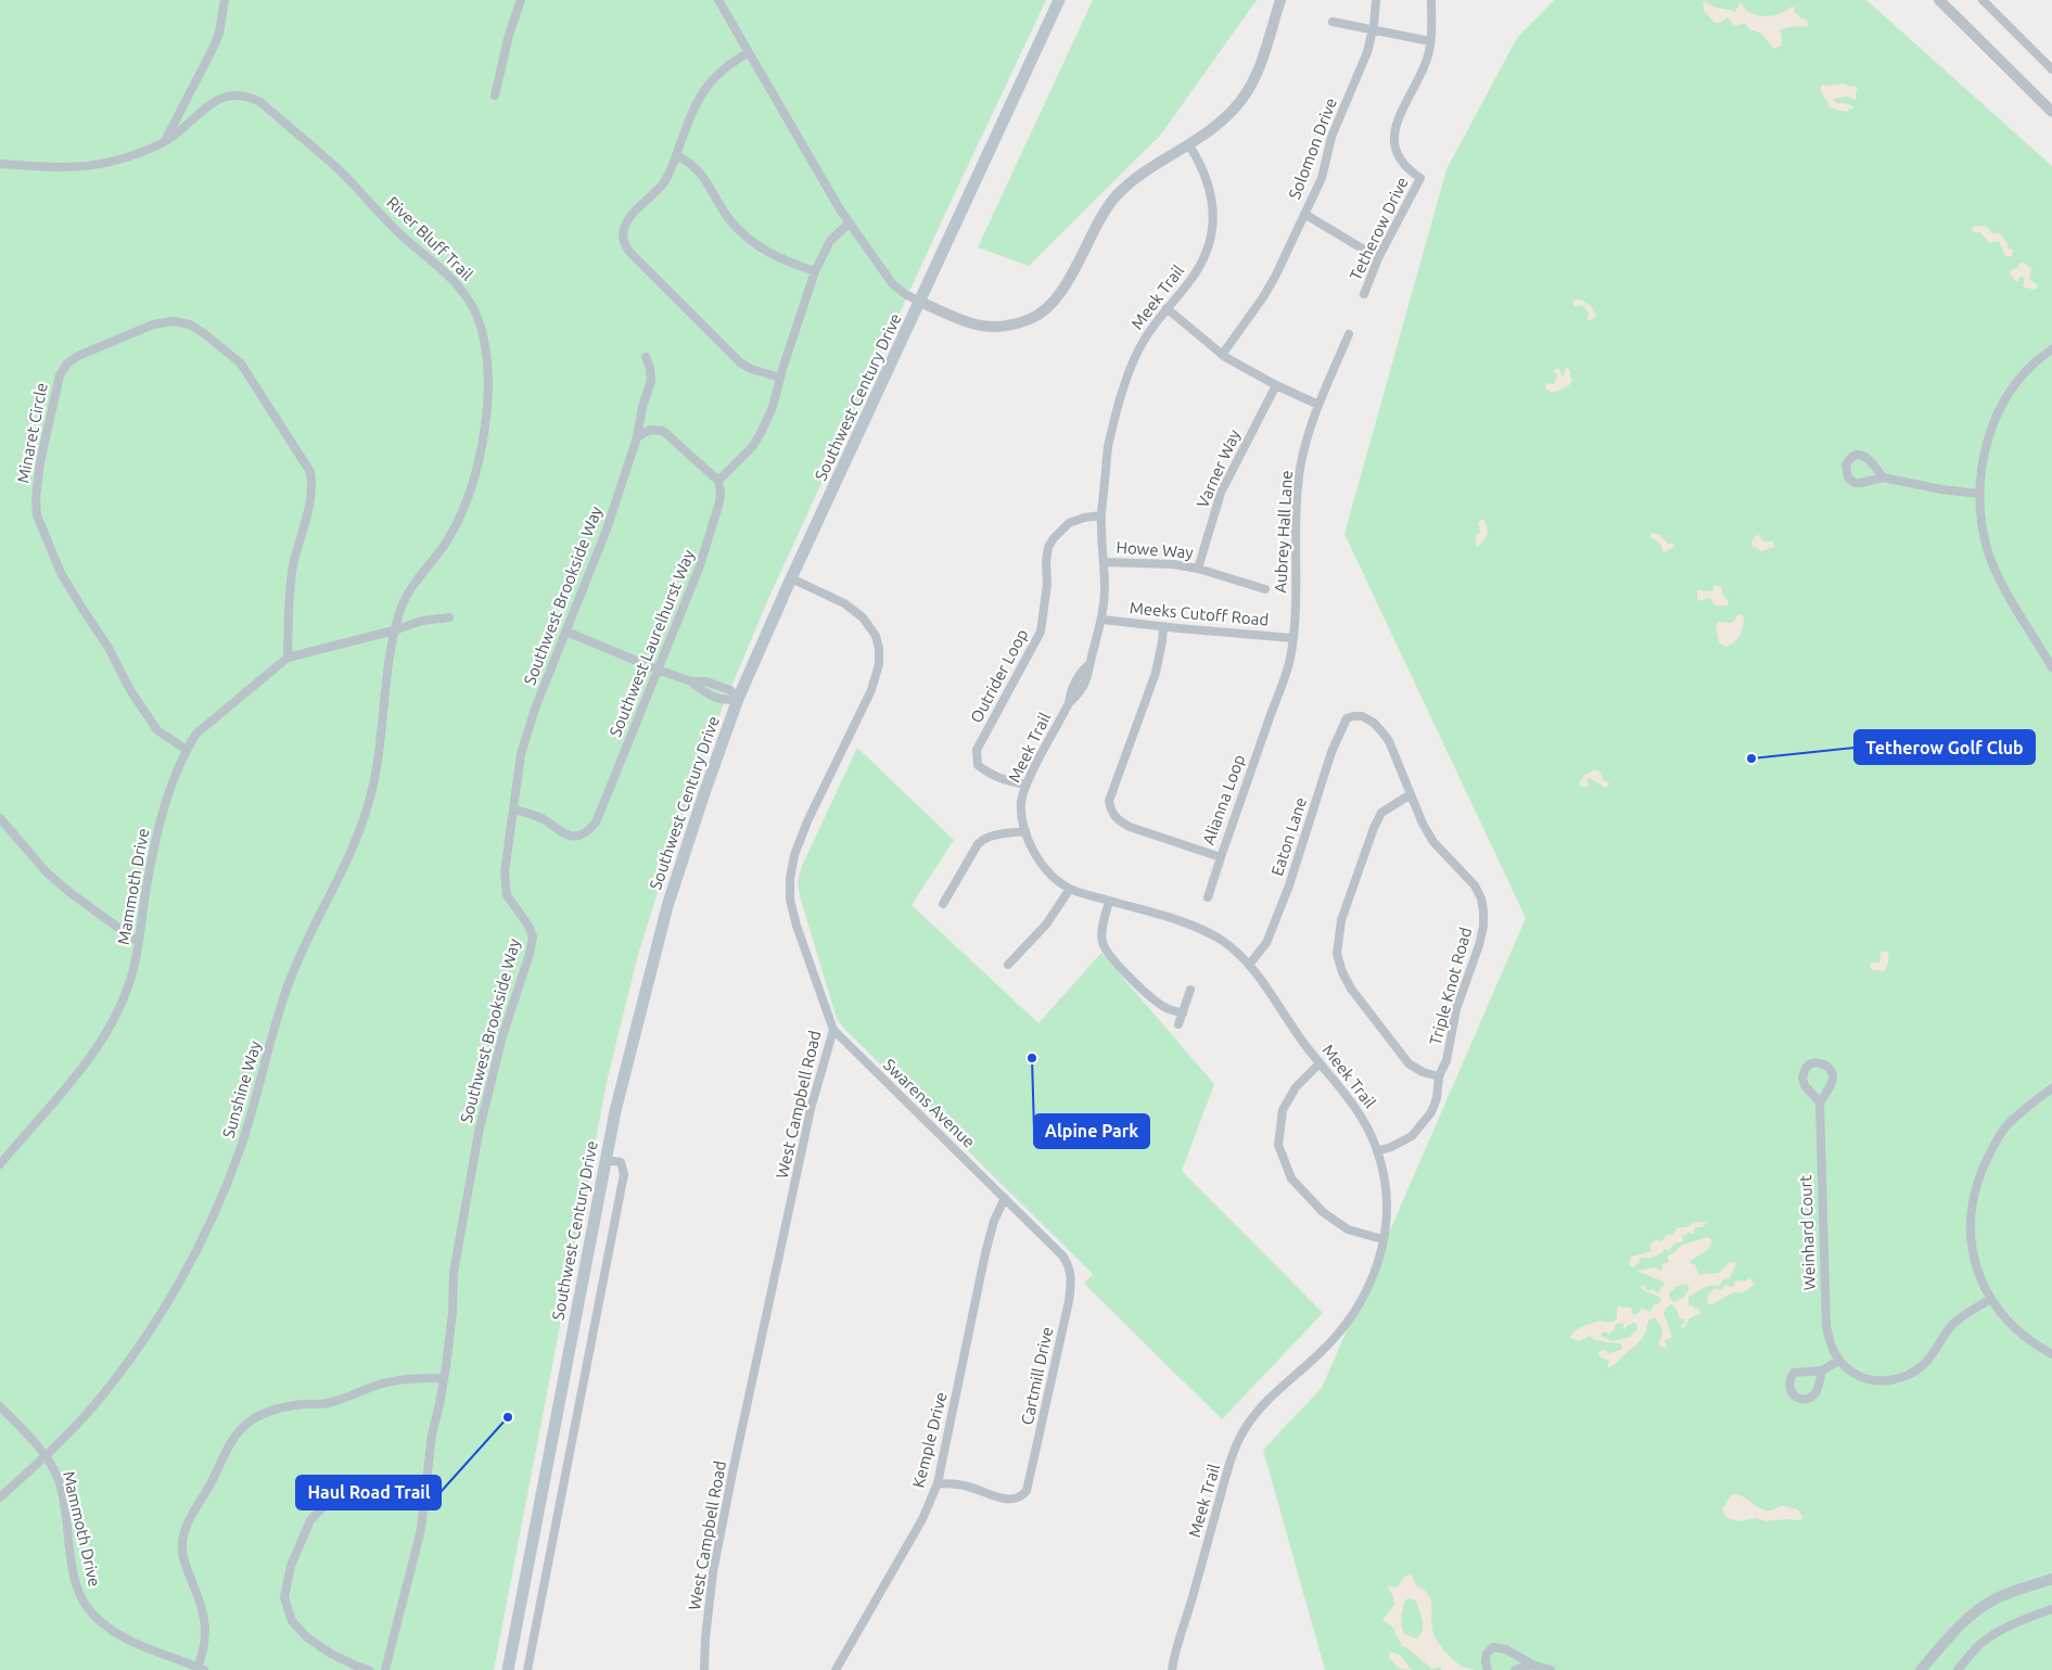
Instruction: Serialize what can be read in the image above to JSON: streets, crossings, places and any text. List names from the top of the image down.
{
  "streets": {
    "main road": ["Southwest Century Drive"],
    "street": [
      "Solomon Drive",
      "Tetherow Drive",
      "River Bluff Trail",
      "Meek Trail",
      "Minaret Circle",
      "Varner Way",
      "Aubrey Hall Lane",
      "Howe Way",
      "Southwest Brookside Way",
      "Meeks Cutoff Road",
      "Southwest Laurelhurst Way",
      "Outrider Loop",
      "Alianna Loop",
      "Eaton Lane",
      "Mammoth Drive",
      "Triple Knot Road",
      "Sunshine Way",
      "Swarens Avenue",
      "West Campbell Road",
      "Weinhard Court",
      "Cartmill Drive",
      "Kemple Drive"
    ]
  },
  "crossings": [
    ["River Bluff Trail", "Mammoth Drive"],
    ["River Bluff Trail", "Sunshine Way"],
    ["Meek Trail", "Howe Way"],
    ["Meek Trail", "Meeks Cutoff Road"],
    ["Meek Trail", "Outrider Loop"],
    ["Meek Trail", "Eaton Lane"],
    ["Meek Trail", "Triple Knot Road"],
    ["Southwest Century Drive", "West Campbell Road"],
    ["Minaret Circle", "Mammoth Drive"],
    ["Varner Way", "Howe Way"],
    ["Aubrey Hall Lane", "Alianna Loop"],
    ["Southwest Brookside Way", "Southwest Laurelhurst Way"],
    ["Meeks Cutoff Road", "Alianna Loop"],
    ["Eaton Lane", "Triple Knot Road"],
    ["Mammoth Drive", "Sunshine Way"],
    ["Swarens Avenue", "West Campbell Road"],
    ["Swarens Avenue", "Cartmill Drive"],
    ["Swarens Avenue", "Kemple Drive"],
    ["Cartmill Drive", "Kemple Drive"]
  ],
  "places": ["Tetherow Golf Club", "Alpine Park", "Haul Road Trail"]
}
